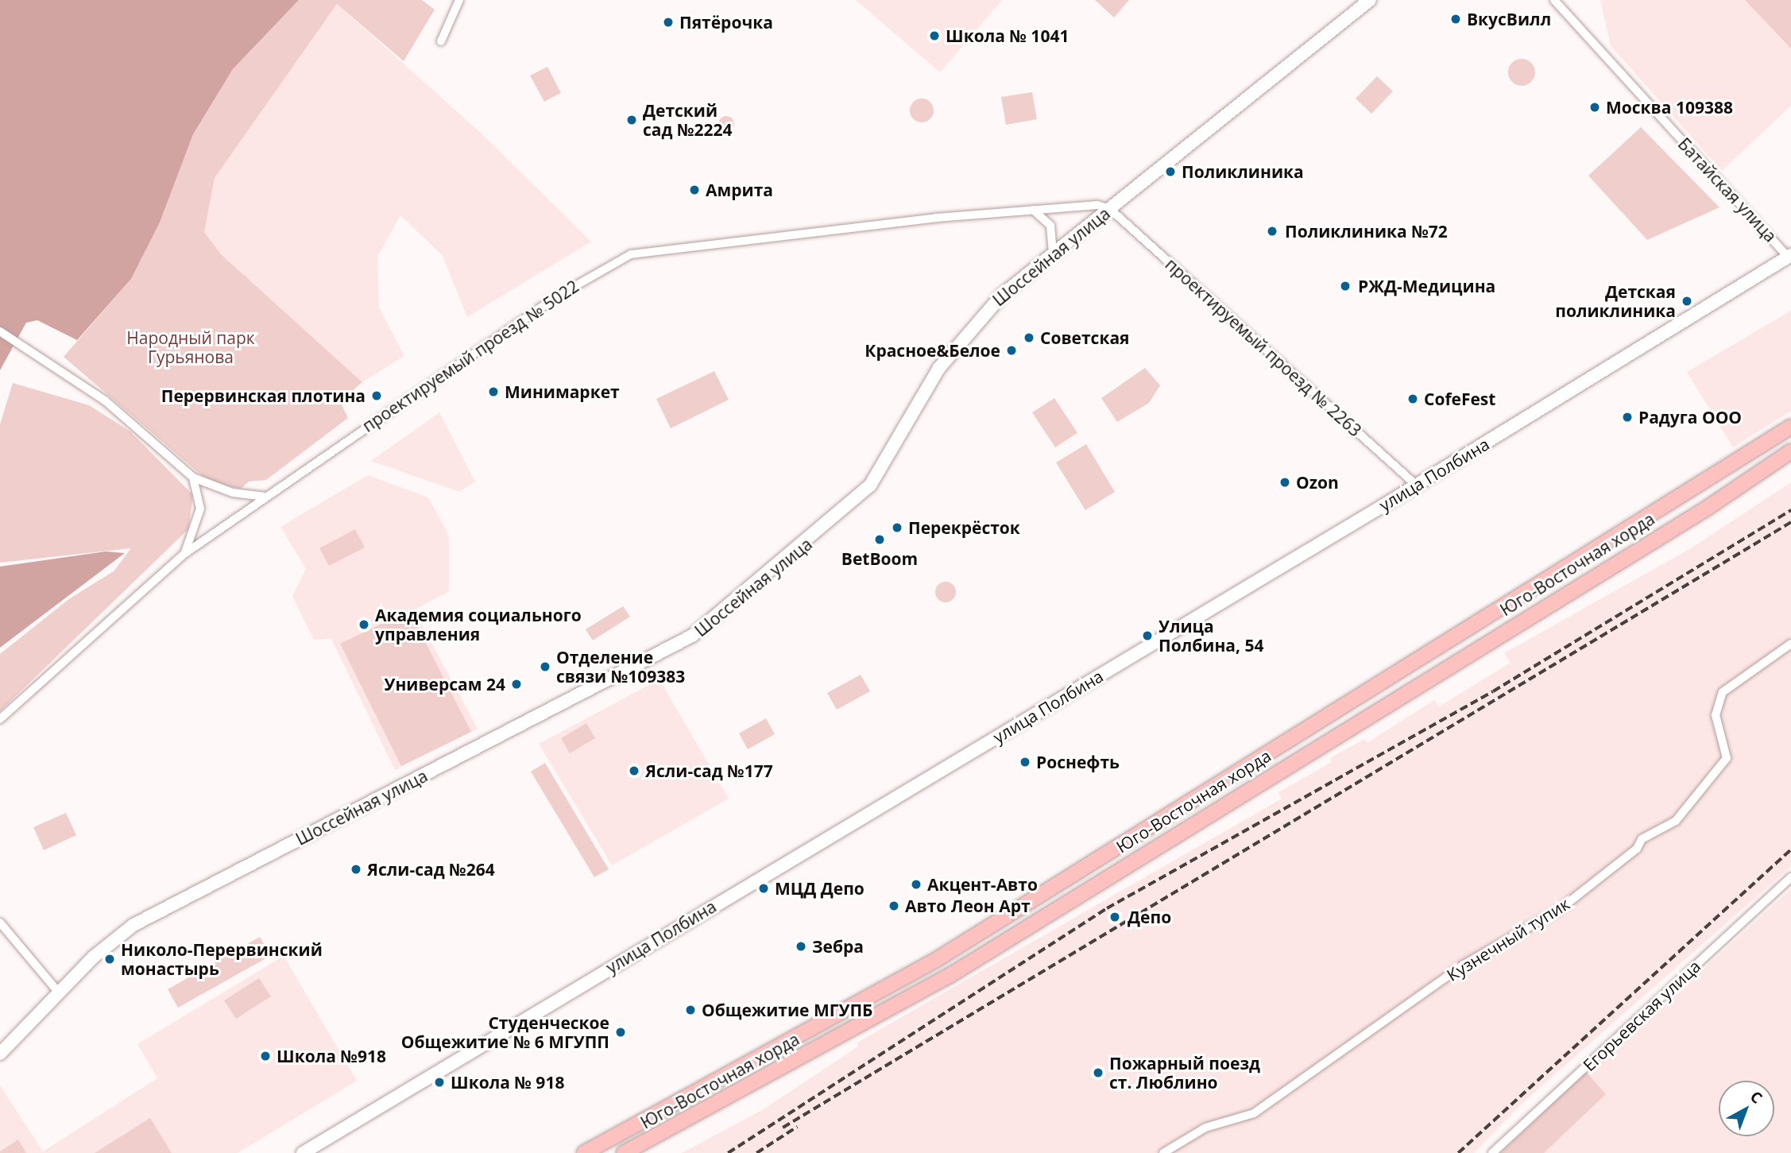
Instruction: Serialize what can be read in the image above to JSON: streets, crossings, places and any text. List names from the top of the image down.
{
  "streets": {
    "main road": ["Шоссейная улица", "улица Полбина", "Юго-Восточная хорда"],
    "street": [
      "Батайская улица",
      "проектируемый проезд № 2263",
      "проектируемый проезд № 5022",
      "Кузнечный тупик",
      "Егорьевская улица"
    ]
  },
  "crossings": [
    ["Батайская улица", "улица Полбина"],
    ["Шоссейная улица", "проектируемый проезд № 2263"],
    ["Шоссейная улица", "проектируемый проезд № 5022"],
    ["проектируемый проезд № 2263", "проектируемый проезд № 5022"],
    ["проектируемый проезд № 2263", "улица Полбина"]
  ],
  "parks": ["Народный парк Гурьянова"],
  "places": [
    "ВкусВилл",
    "Пятёрочка",
    "Школа № 1041",
    "Москва 109388",
    "Детский сад №2224",
    "Поликлиника",
    "Амрита",
    "Поликлиника №72",
    "РЖД-Медицина",
    "Детская поликлиника",
    "Советская",
    "Красное&Белое",
    "Минимаркет",
    "Перервинская плотина",
    "CofeFest",
    "Радуга ООО",
    "Ozon",
    "Перекрёсток",
    "BetBoom",
    "Академия социального управления",
    "Улица Полбина, 54",
    "Отделение связи №109383",
    "Универсам 24",
    "Роснефть",
    "Ясли-сад №177",
    "Ясли-сад №264",
    "Акцент-Авто",
    "МЦД Депо",
    "Авто Леон Арт",
    "Депо",
    "Зебра",
    "Николо-Перервинский монастырь",
    "Общежитие МГУПБ",
    "Студенческое Общежитие № 6 МГУПП",
    "Школа №918",
    "Пожарный поезд ст. Люблино",
    "Школа № 918"
  ],
  "north": "top right"
}
